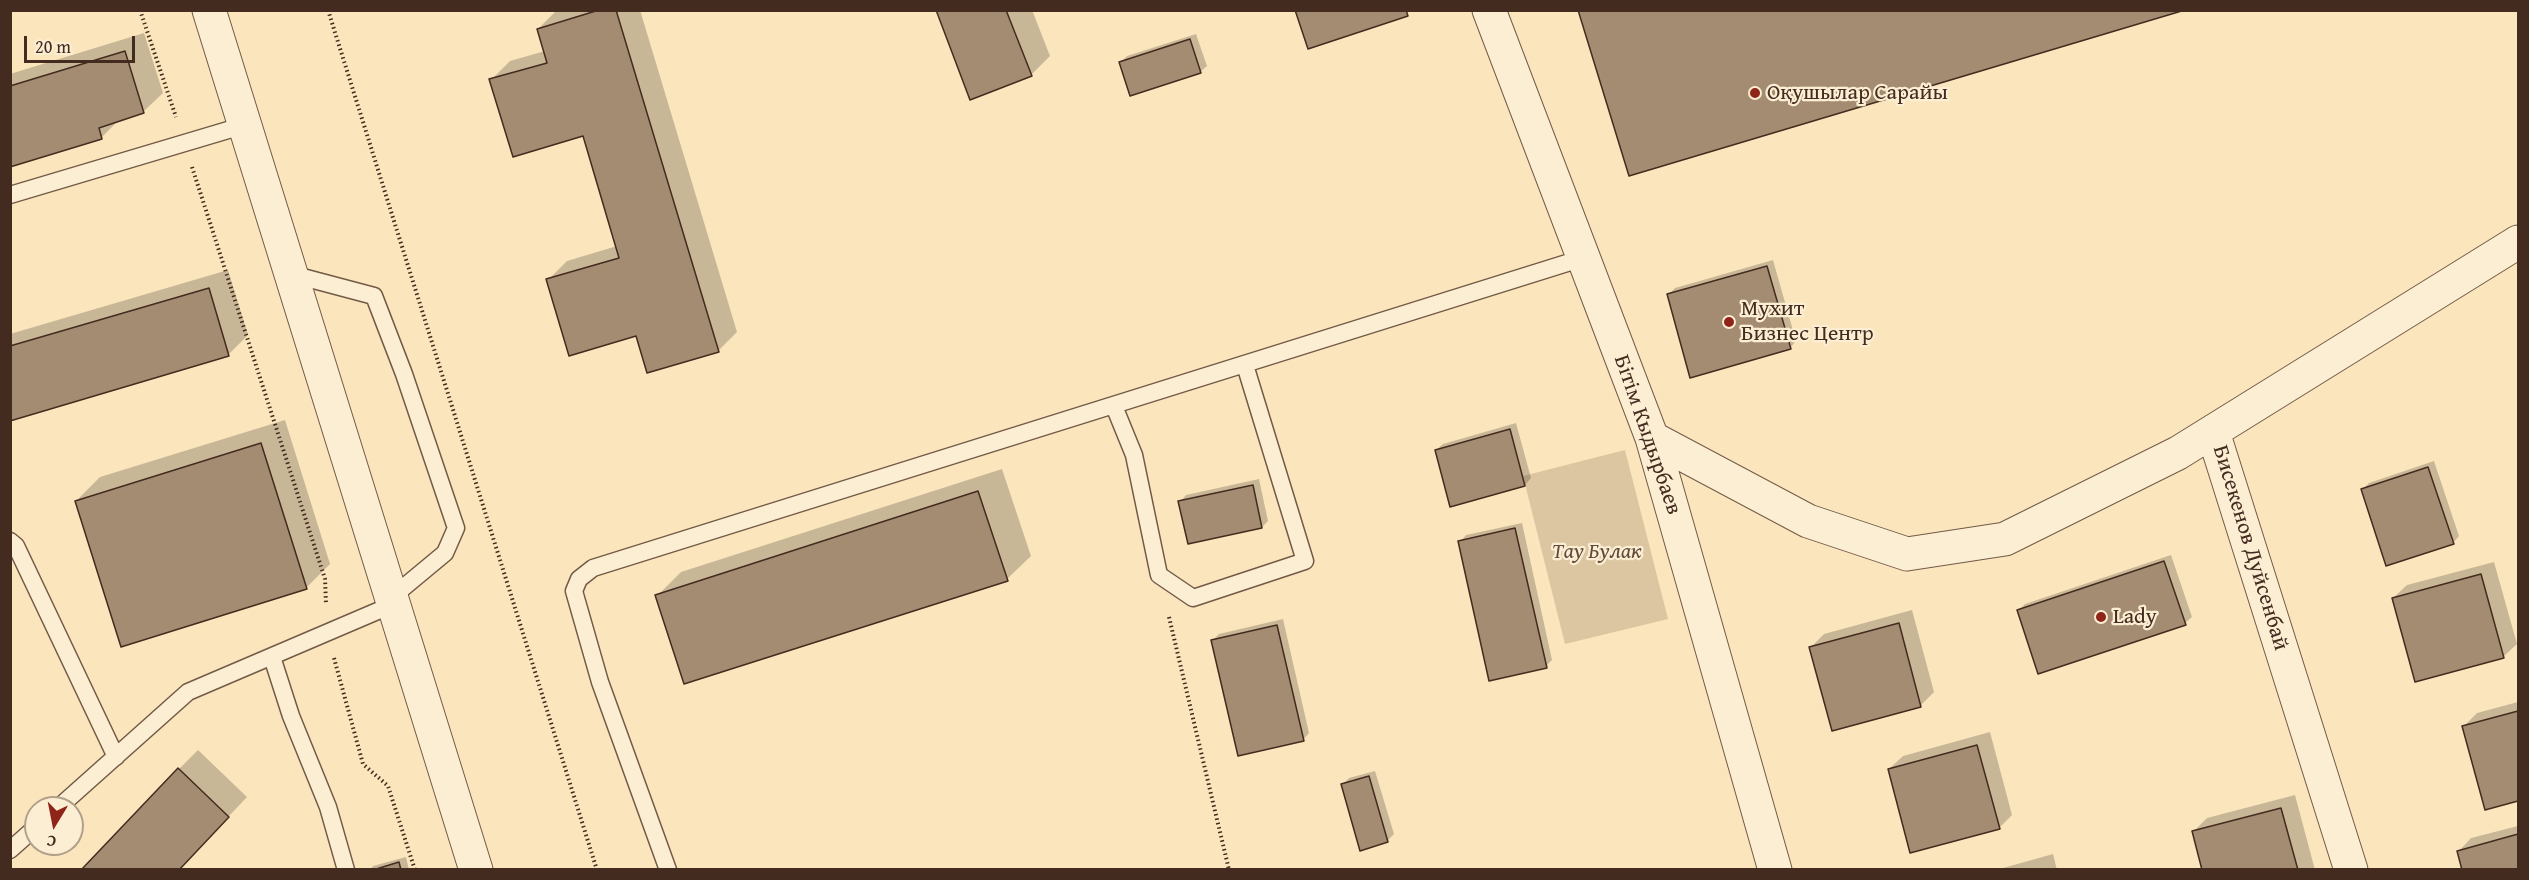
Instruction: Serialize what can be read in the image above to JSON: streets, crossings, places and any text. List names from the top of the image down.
{
  "streets": {
    "street": ["Бiтiм Кыдырбаев", "Бисекенов Дуйсенбай"]
  },
  "parks": ["Тау Булак"],
  "places": ["Оқушылар Сарайы", "Мухит Бизнес Центр", "Lady"],
  "scale_bar": "20 m",
  "north": "bottom"
}
